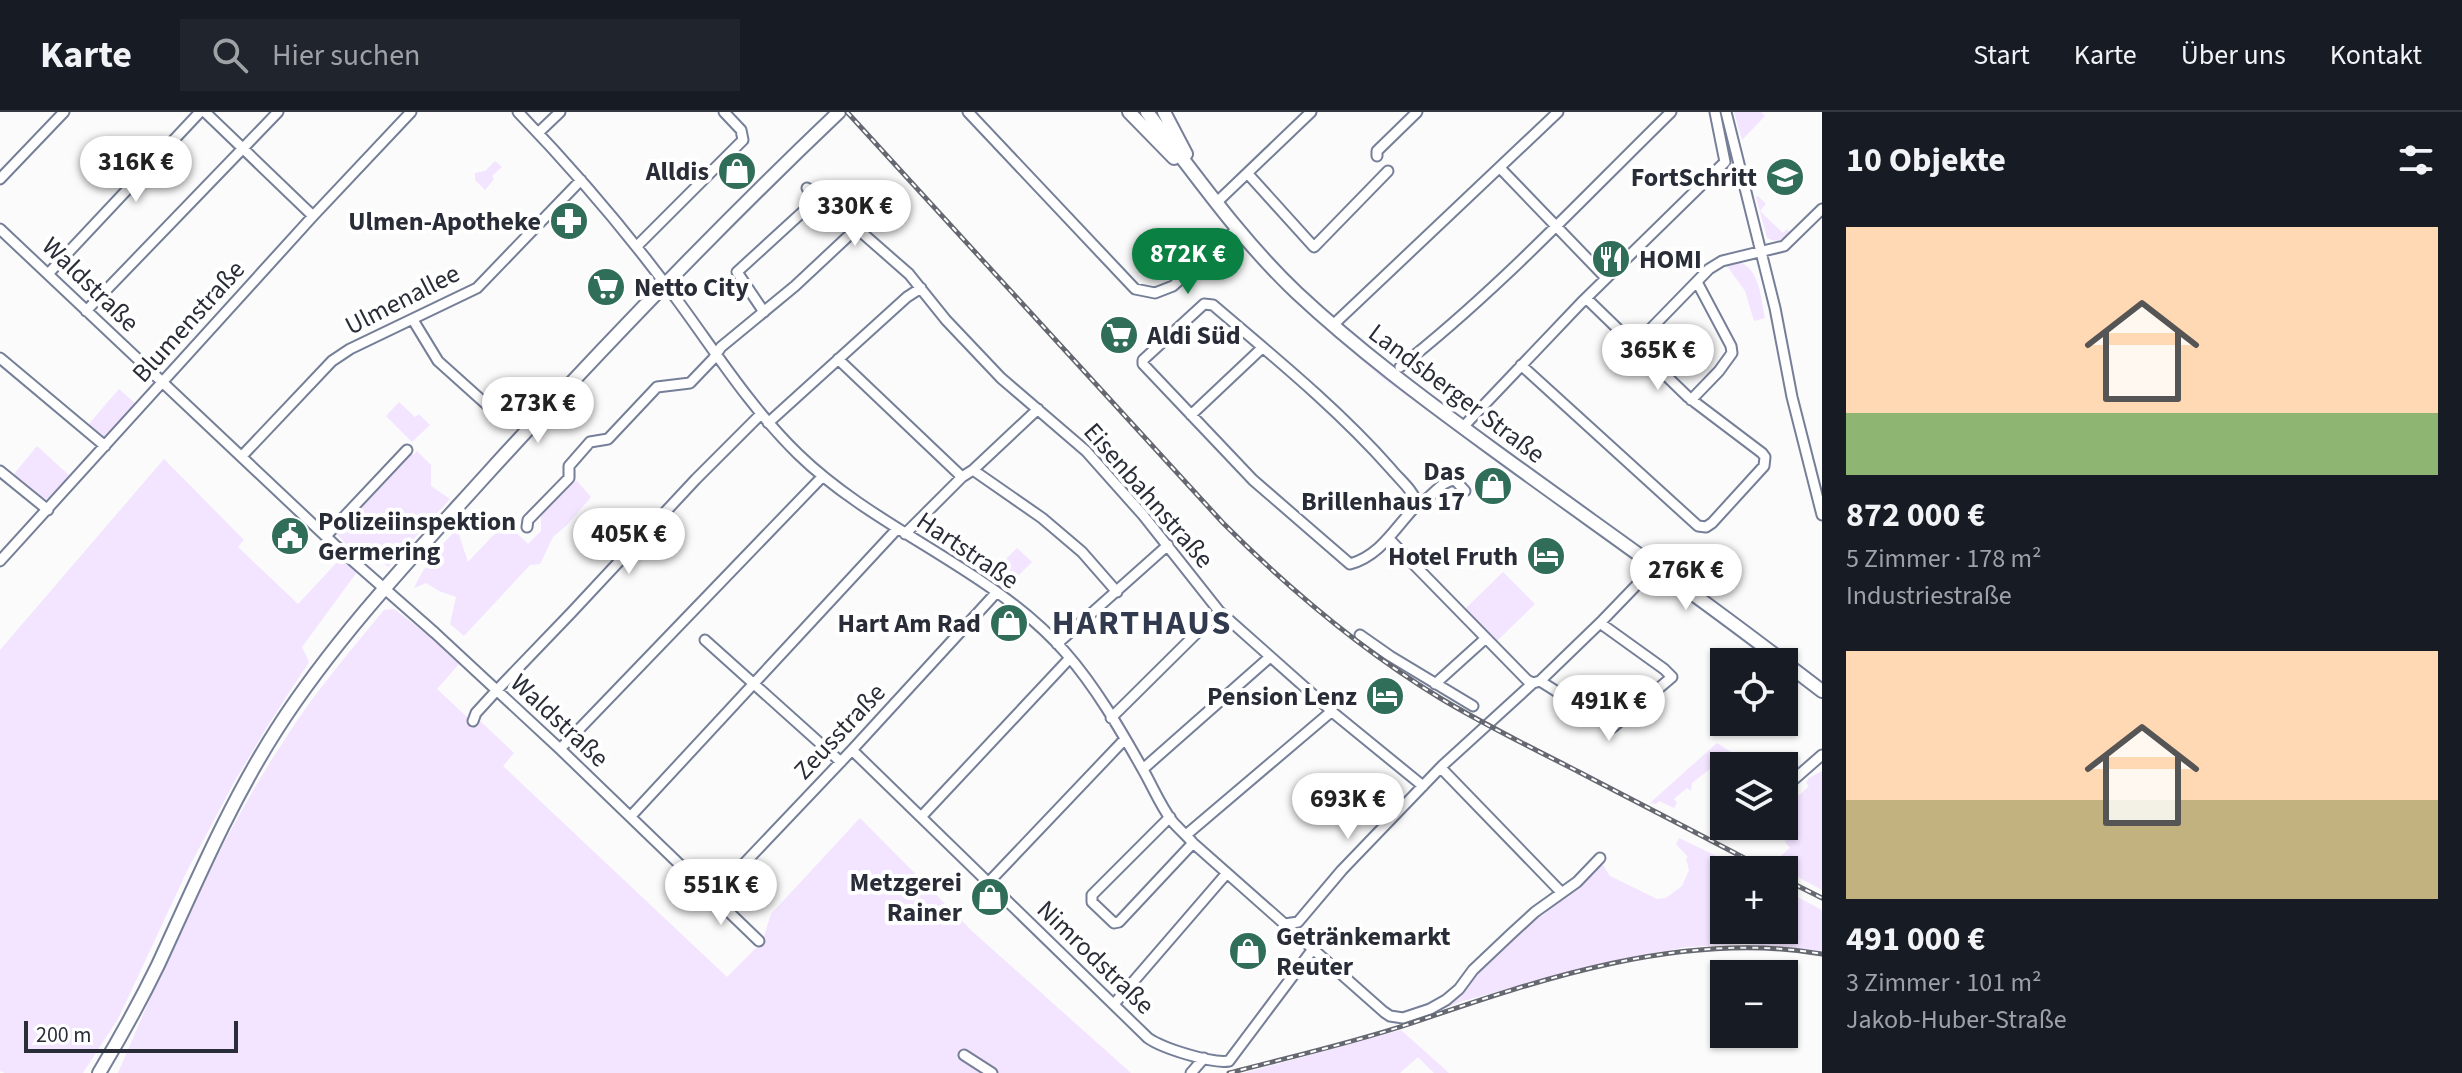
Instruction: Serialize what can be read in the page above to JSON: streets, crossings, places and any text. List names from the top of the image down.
{
  "streets": {
    "main road": ["Landsberger Straße"],
    "street": [
      "Waldstraße",
      "Ulmenallee",
      "Blumenstraße",
      "Eisenbahnstraße",
      "Hartstraße",
      "Zeusstraße",
      "Nimrodstraße"
    ]
  },
  "crossings": [
    ["Waldstraße", "Ulmenallee"],
    ["Waldstraße", "Blumenstraße"],
    ["Waldstraße", "Zeusstraße"],
    ["Ulmenallee", "Hartstraße"],
    ["Hartstraße", "Zeusstraße"],
    ["Zeusstraße", "Nimrodstraße"]
  ],
  "districts": ["HARTHAUS"],
  "places": {
    "shop": [
      "Alldis",
      "Das Brillenhaus 17",
      "Hart Am Rad",
      "Metzgerei Rainer",
      "Getränkemarkt Reuter"
    ],
    "school or university": ["FortSchritt"],
    "pharmacy": ["Ulmen-Apotheke"],
    "restaurant": ["HOMI"],
    "supermarket": ["Netto City", "Aldi Süd"],
    "public building": ["Polizeiinspektion Germering"],
    "hotel": ["Hotel Fruth", "Pension Lenz"]
  },
  "scale_bar": "200 m",
  "page": {
    "header": "Karte",
    "search": "Hier suchen",
    "nav": [
      "Start",
      "Karte",
      "Über uns",
      "Kontakt"
    ],
    "heading": "10 Objekte",
    "price": [
      "316K €",
      "330K €",
      "872K €",
      "365K €",
      "273K €",
      "405K €",
      "276K €",
      "491K €",
      "693K €",
      "551K €"
    ],
    "list": [
      {
        "name": "872 000 €",
        "note": "5 Zimmer · 178 m² · Industriestraße"
      },
      {
        "name": "491 000 €",
        "note": "3 Zimmer · 101 m² · Jakob-Huber-Straße"
      }
    ],
    "map_buttons": ["+", "−"],
    "scale": "200 m"
  }
}
